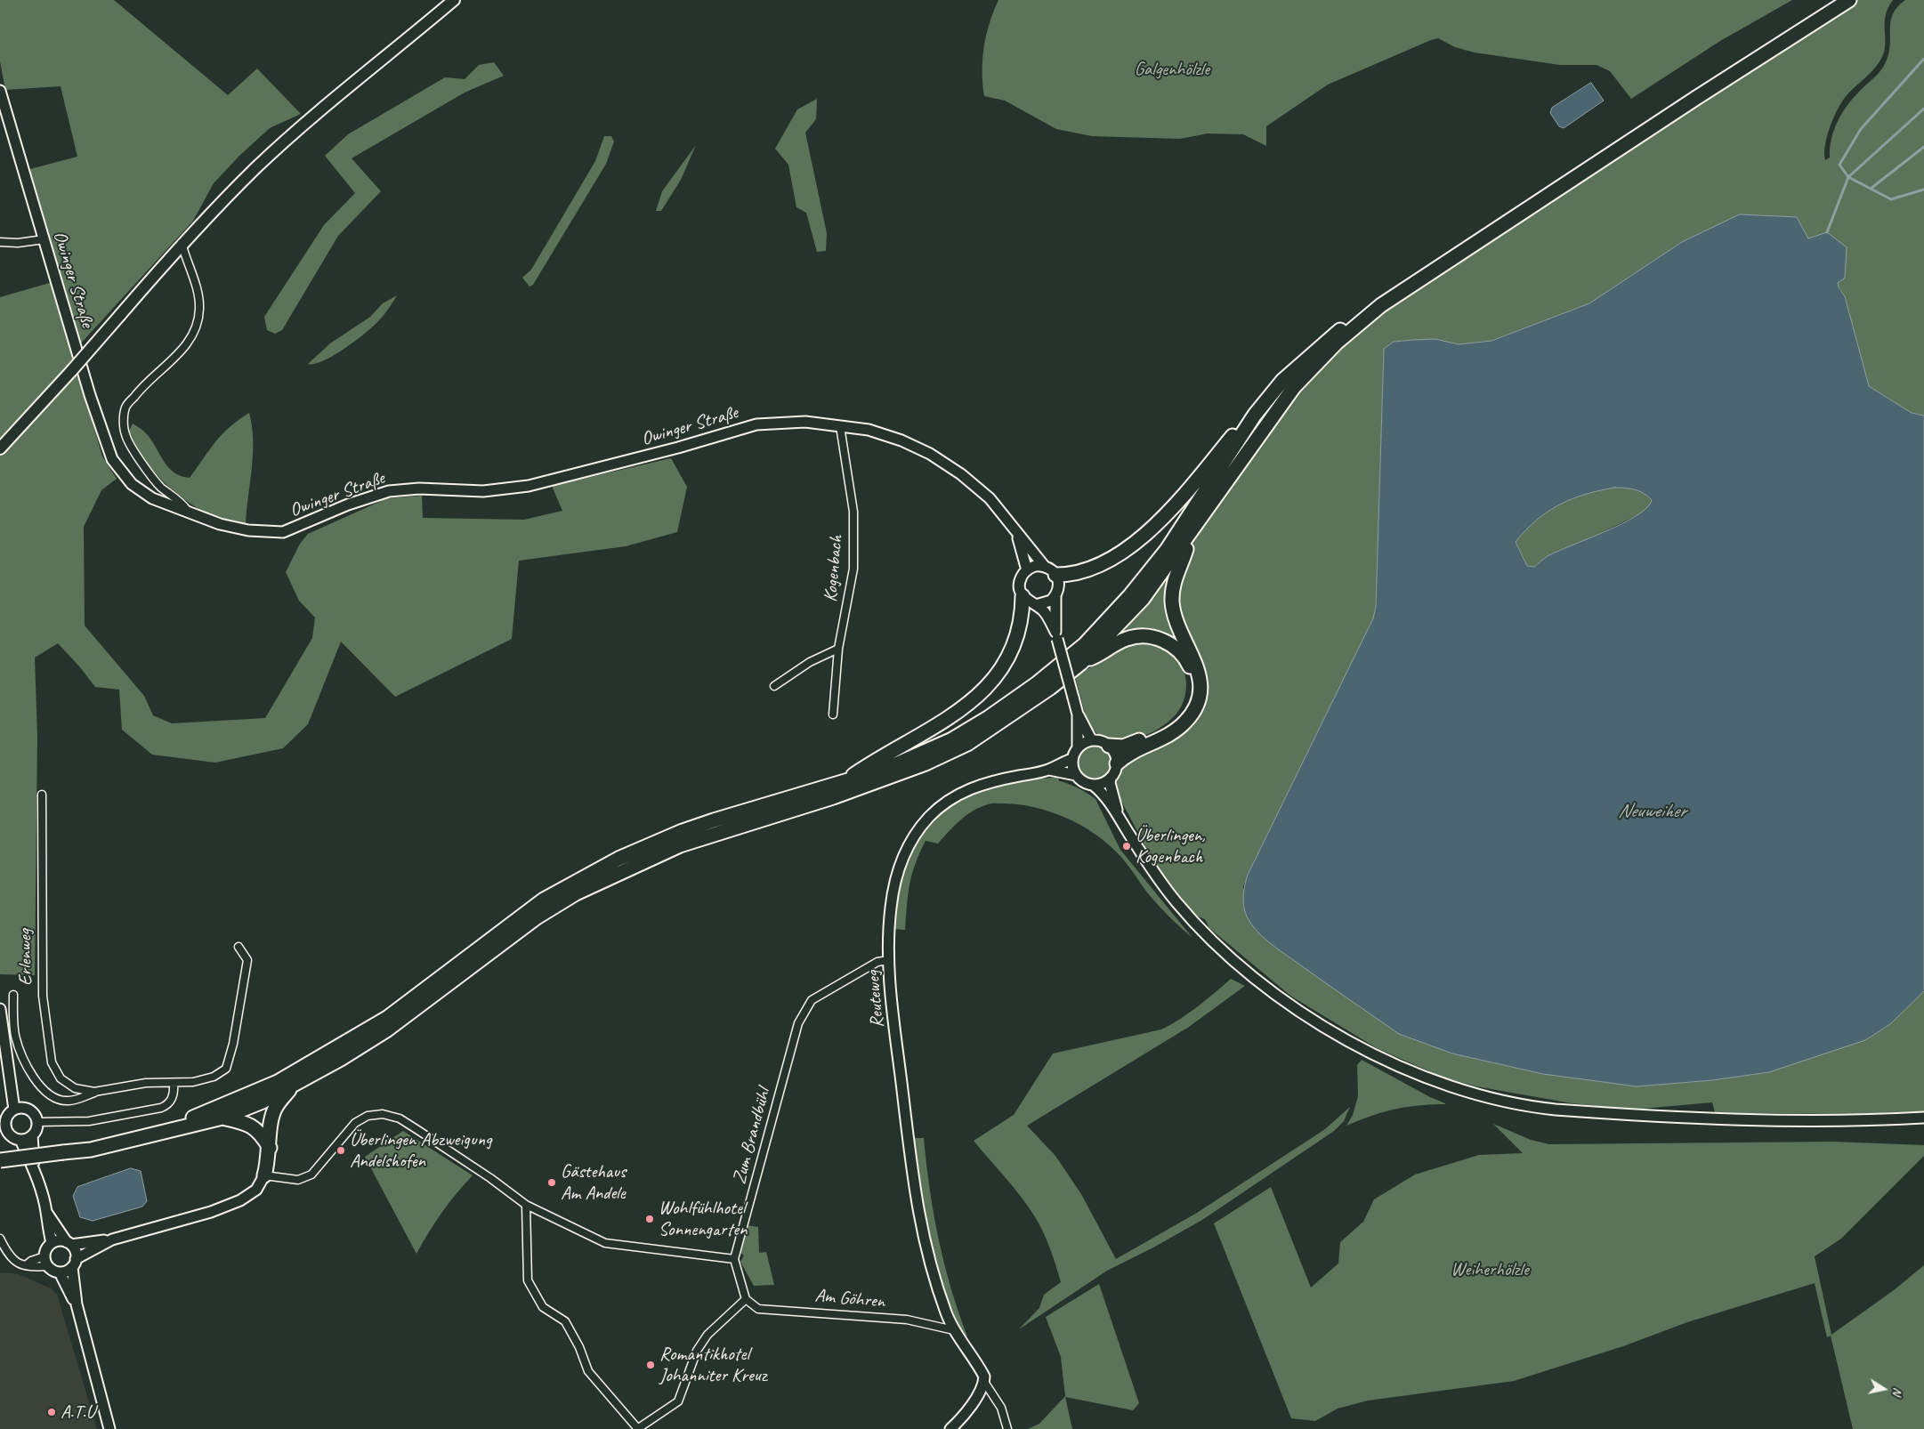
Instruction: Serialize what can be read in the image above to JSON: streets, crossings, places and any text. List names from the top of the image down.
{
  "streets": {
    "street": [
      "Owinger Straße",
      "Kogenbach",
      "Erlenweg",
      "Reuteweg",
      "Zum Brandbühl",
      "Am Göhren"
    ]
  },
  "crossings": [
    ["Owinger Straße", "Kogenbach"],
    ["Reuteweg", "Zum Brandbühl"],
    ["Reuteweg", "Am Göhren"]
  ],
  "water": ["Neuweiher"],
  "parks": ["Galgenhölzle", "Weiherhölzle"],
  "places": [
    "Überlingen, Kogenbach",
    "Überlingen Abzweigung Andelshofen",
    "Gästehaus Am Andele",
    "Wohlfühlhotel Sonnengarten",
    "Romantikhotel Johanniter Kreuz",
    "A.T.U"
  ],
  "north": "right"
}
